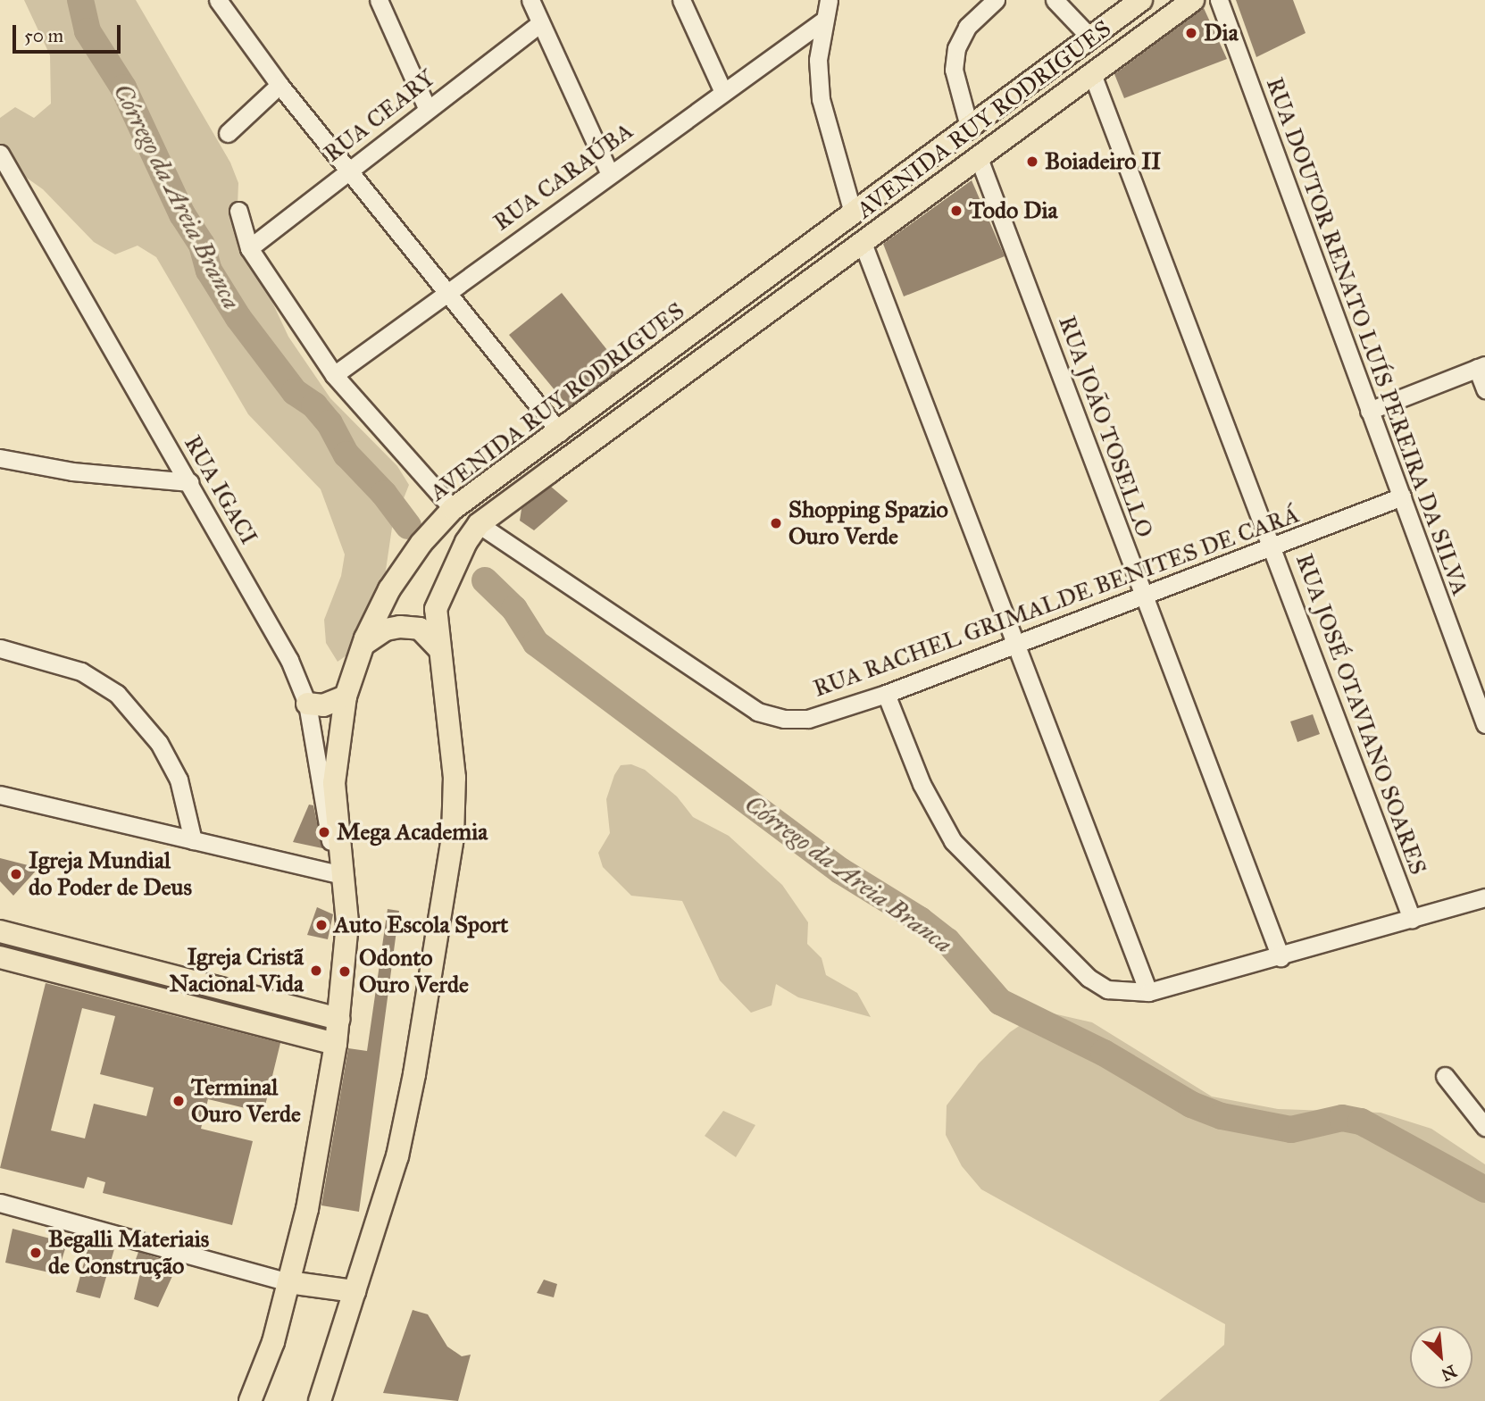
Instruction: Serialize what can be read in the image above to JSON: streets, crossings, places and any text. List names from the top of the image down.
{
  "streets": {
    "main road": ["AVENIDA RUY RODRIGUES"],
    "street": [
      "RUA CEARY",
      "RUA CARAÚBA",
      "RUA DOUTOR RENATO LUÍS PEREIRA DA SILVA",
      "RUA JOÃO TOSELLO",
      "RUA IGACI",
      "RUA RACHEL GRIMALDE BENITES DE CARÁ",
      "RUA JOSÉ OTAVIANO SOARES"
    ]
  },
  "crossings": [
    ["AVENIDA RUY RODRIGUES", "RUA JOÃO TOSELLO"],
    ["AVENIDA RUY RODRIGUES", "RUA IGACI"],
    ["AVENIDA RUY RODRIGUES", "RUA RACHEL GRIMALDE BENITES DE CARÁ"],
    ["AVENIDA RUY RODRIGUES", "RUA JOSÉ OTAVIANO SOARES"],
    ["RUA DOUTOR RENATO LUÍS PEREIRA DA SILVA", "RUA RACHEL GRIMALDE BENITES DE CARÁ"],
    ["RUA JOÃO TOSELLO", "RUA RACHEL GRIMALDE BENITES DE CARÁ"],
    ["RUA RACHEL GRIMALDE BENITES DE CARÁ", "RUA JOSÉ OTAVIANO SOARES"]
  ],
  "water": ["Córrego da Areia Branca"],
  "places": [
    "Dia",
    "Boiadeiro II",
    "Todo Dia",
    "Shopping Spazio Ouro Verde",
    "Mega Academia",
    "Igreja Mundial do Poder de Deus",
    "Auto Escola Sport",
    "Igreja Cristã Nacional Vida",
    "Odonto Ouro Verde",
    "Terminal Ouro Verde",
    "Begalli Materiais de Construção"
  ],
  "scale_bar": "50 m",
  "north": "bottom right"
}
